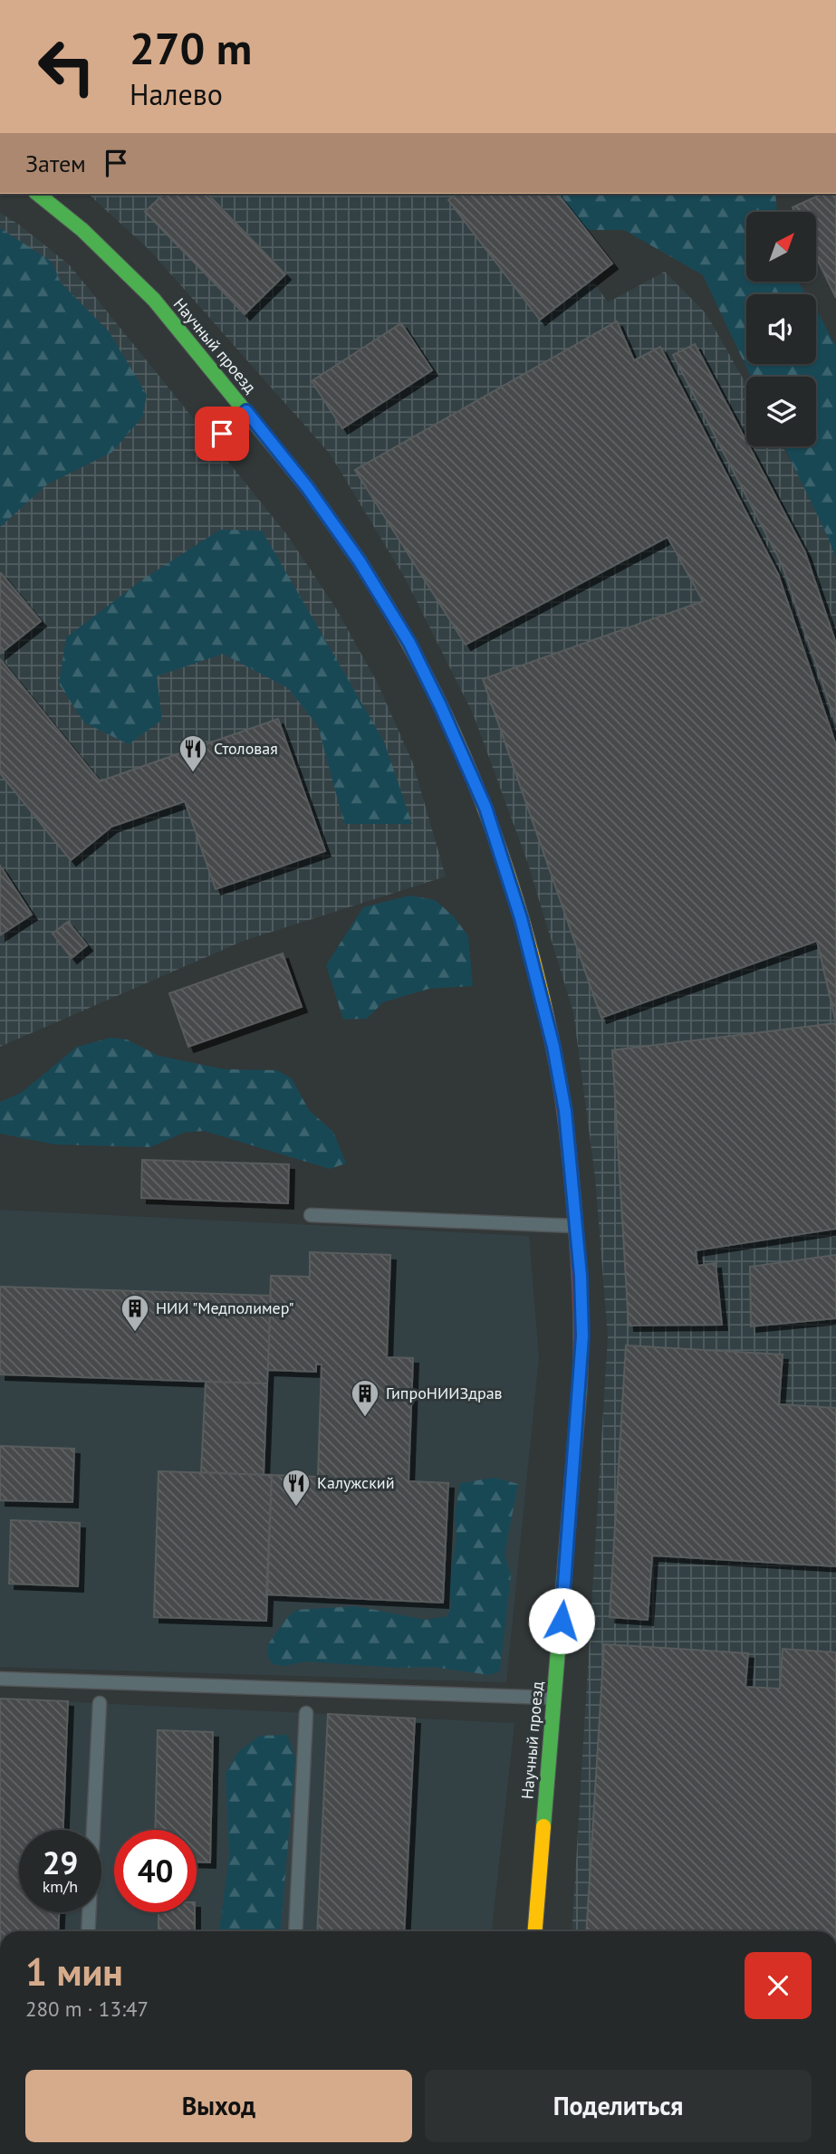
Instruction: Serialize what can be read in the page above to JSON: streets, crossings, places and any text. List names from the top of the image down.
{
  "streets": {
    "street": ["Научный проезд"]
  },
  "places": {
    "restaurant": ["Столовая", "Калужский"],
    "building": ["НИИ \"Медполимер\"", "ГипроНИИЗдрав"]
  },
  "north": "top right",
  "page": {
    "turn": ["270 m", "Налево"],
    "then": "Затем",
    "speed": "29 km/h",
    "limit": "40",
    "heading": ["1 мин", "280 m · 13:47"],
    "buttons": ["Выход", "Поделиться"]
  }
}
